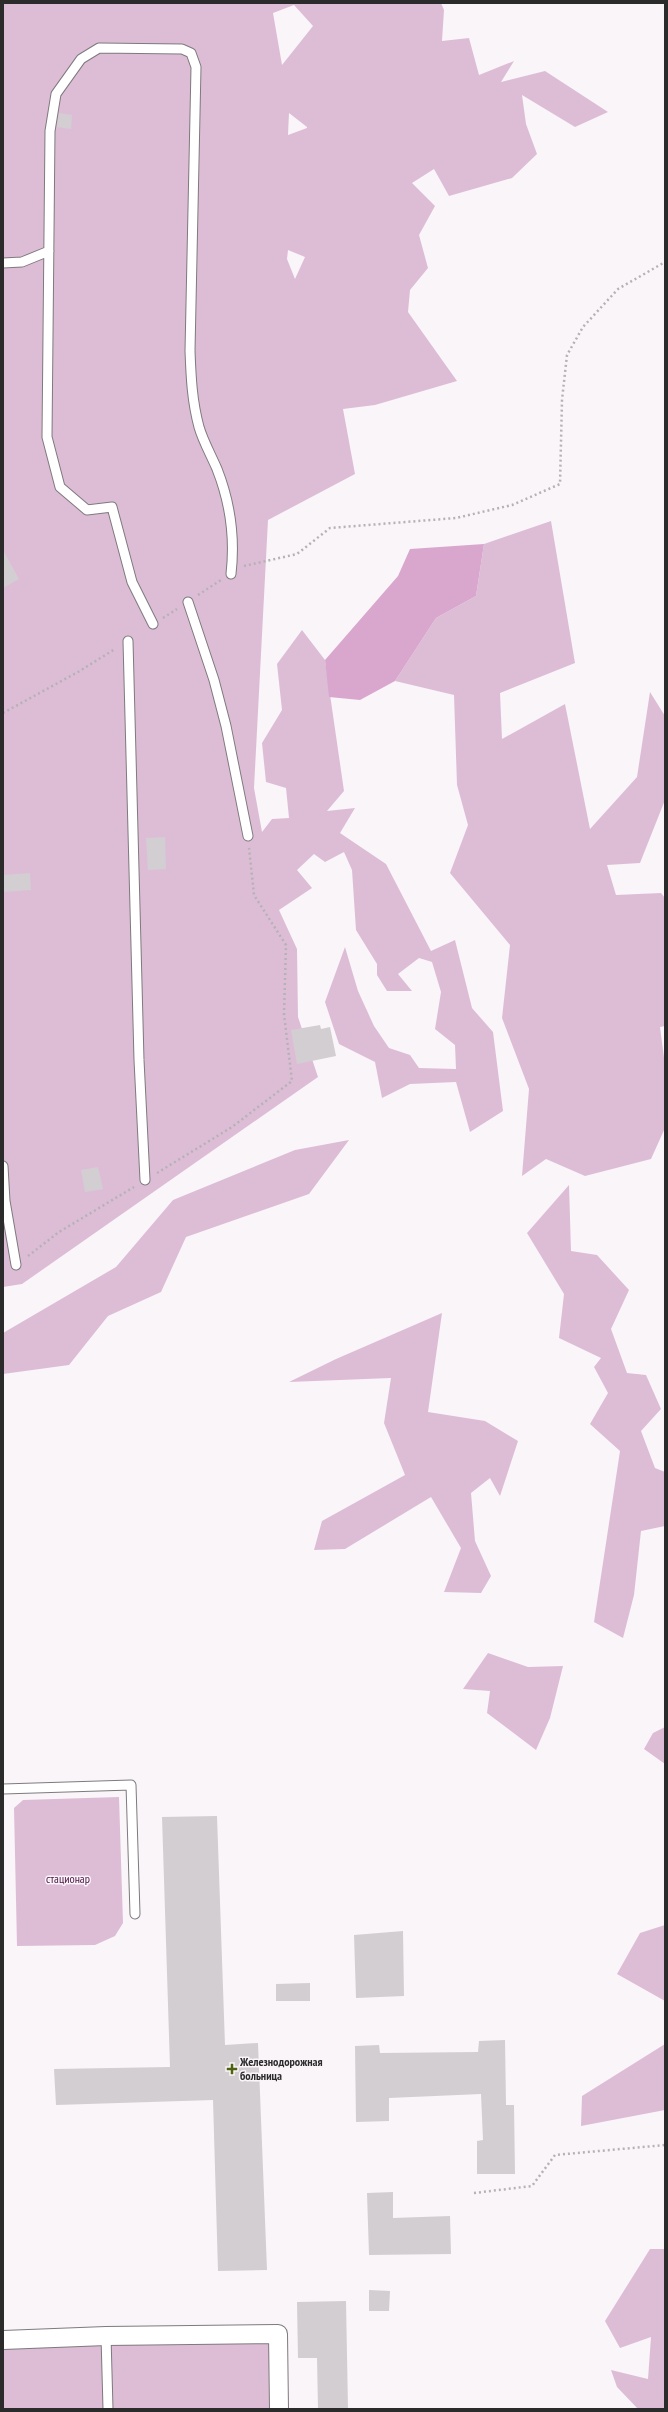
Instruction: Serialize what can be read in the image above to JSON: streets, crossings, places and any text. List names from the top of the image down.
{
  "parks": ["стационар"],
  "places": {
    "health": ["Железнодорожная больница"]
  }
}
